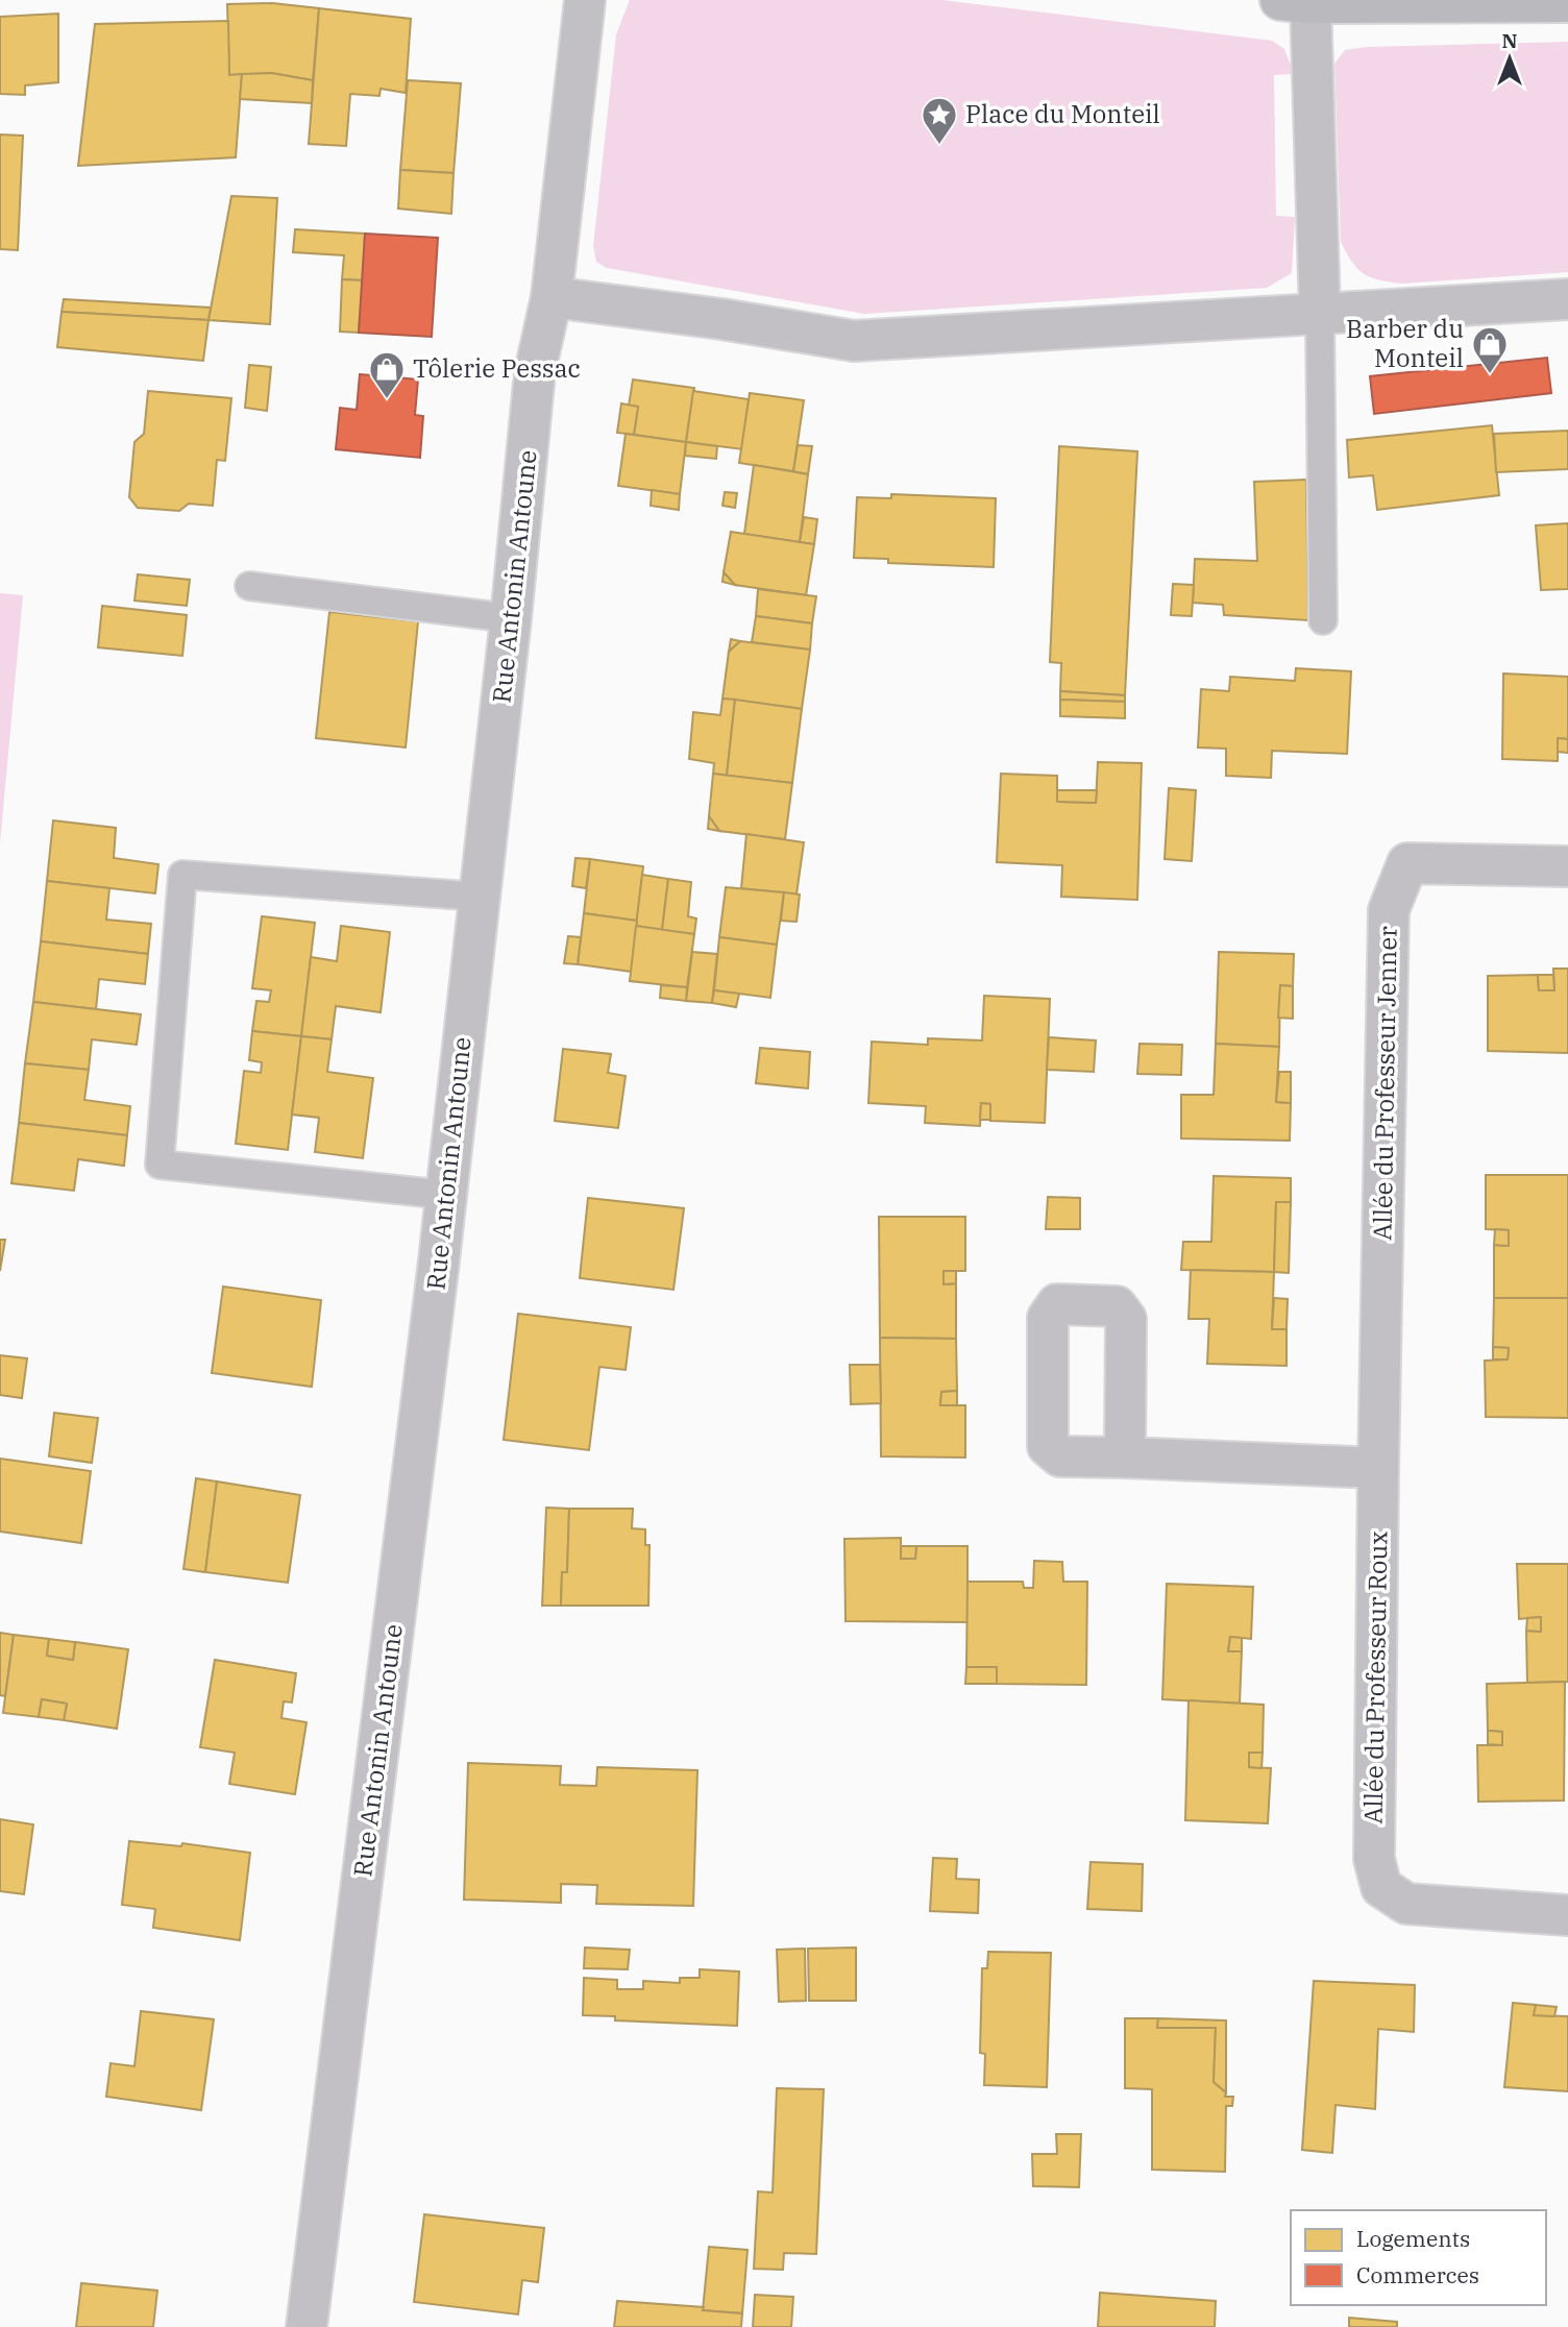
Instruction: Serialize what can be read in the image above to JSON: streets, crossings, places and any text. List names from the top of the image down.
{
  "streets": {
    "street": ["Rue Antonin Antoune", "Allée du Professeur Jenner", "Allée du Professeur Roux"]
  },
  "crossings": [
    ["Allée du Professeur Jenner", "Allée du Professeur Roux"]
  ],
  "places": {
    "place": ["Place du Monteil"],
    "shop": ["Barber du Monteil", "Tôlerie Pessac"]
  },
  "legend": ["Logements", "Commerces"],
  "north": "top"
}
